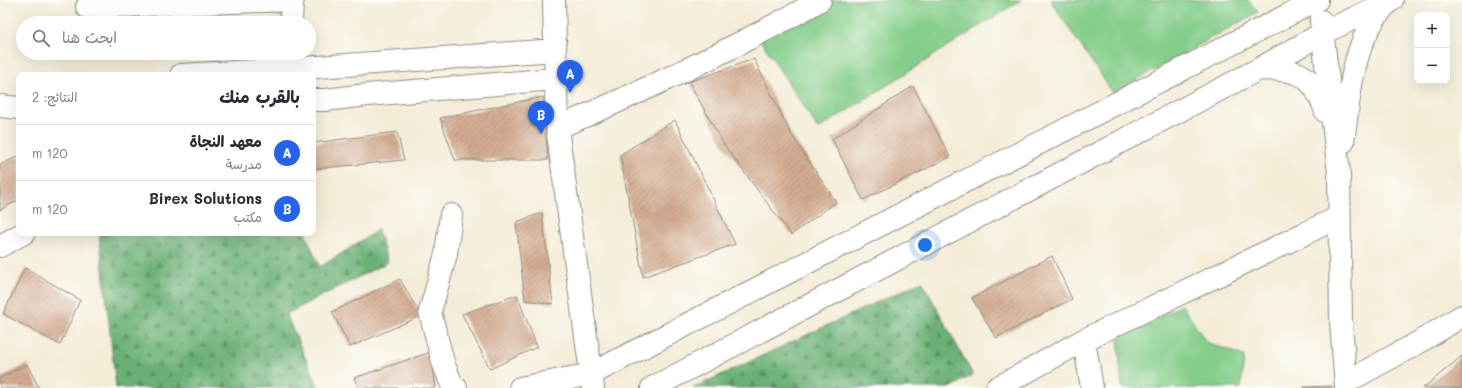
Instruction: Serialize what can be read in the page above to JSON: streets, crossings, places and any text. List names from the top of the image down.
{
  "page": {
    "map_buttons": ["+", "−"],
    "search": "ابحث هنا",
    "pins": ["A", "B"],
    "heading": ["بالقرب منك", "النتائج: 2"],
    "list": [
      {
        "mark": "A",
        "name": "معهد النجاة",
        "note": "مدرسة",
        "value": "120 m"
      },
      {
        "mark": "B",
        "name": "Birex Solutions",
        "note": "مكتب",
        "value": "120 m"
      }
    ]
  }
}
